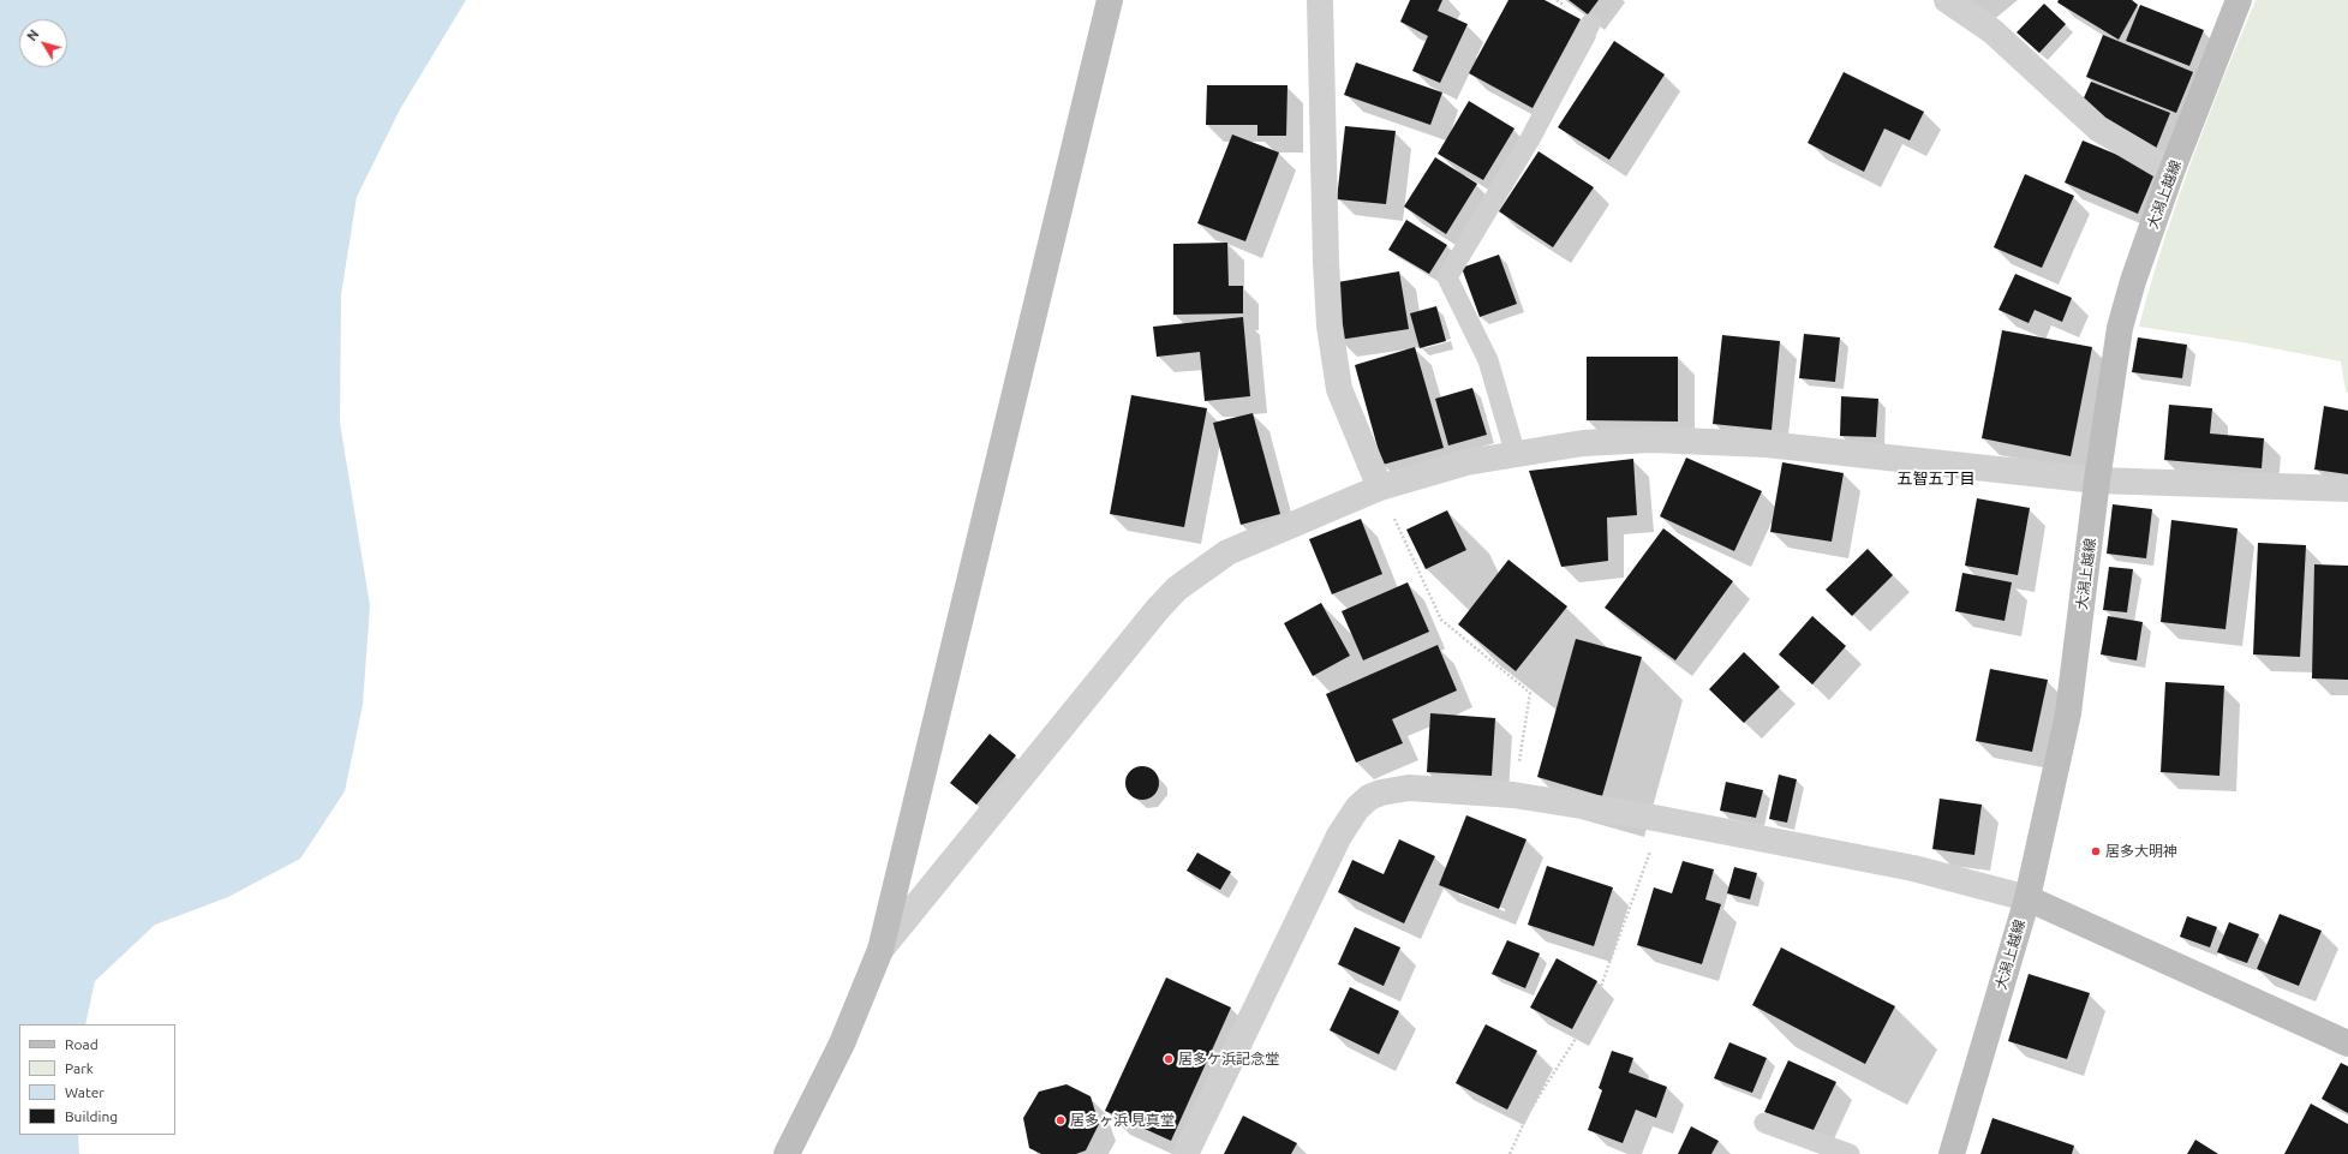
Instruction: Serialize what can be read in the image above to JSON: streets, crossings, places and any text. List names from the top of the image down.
{
  "streets": {
    "street": ["大潟上越線"]
  },
  "districts": ["五智五丁目"],
  "places": ["居多大明神", "居多ケ浜記念堂", "居多ヶ浜 見真堂"],
  "legend": [
    "Road",
    "Park",
    "Water",
    "Building"
  ],
  "north": "top left"
}
